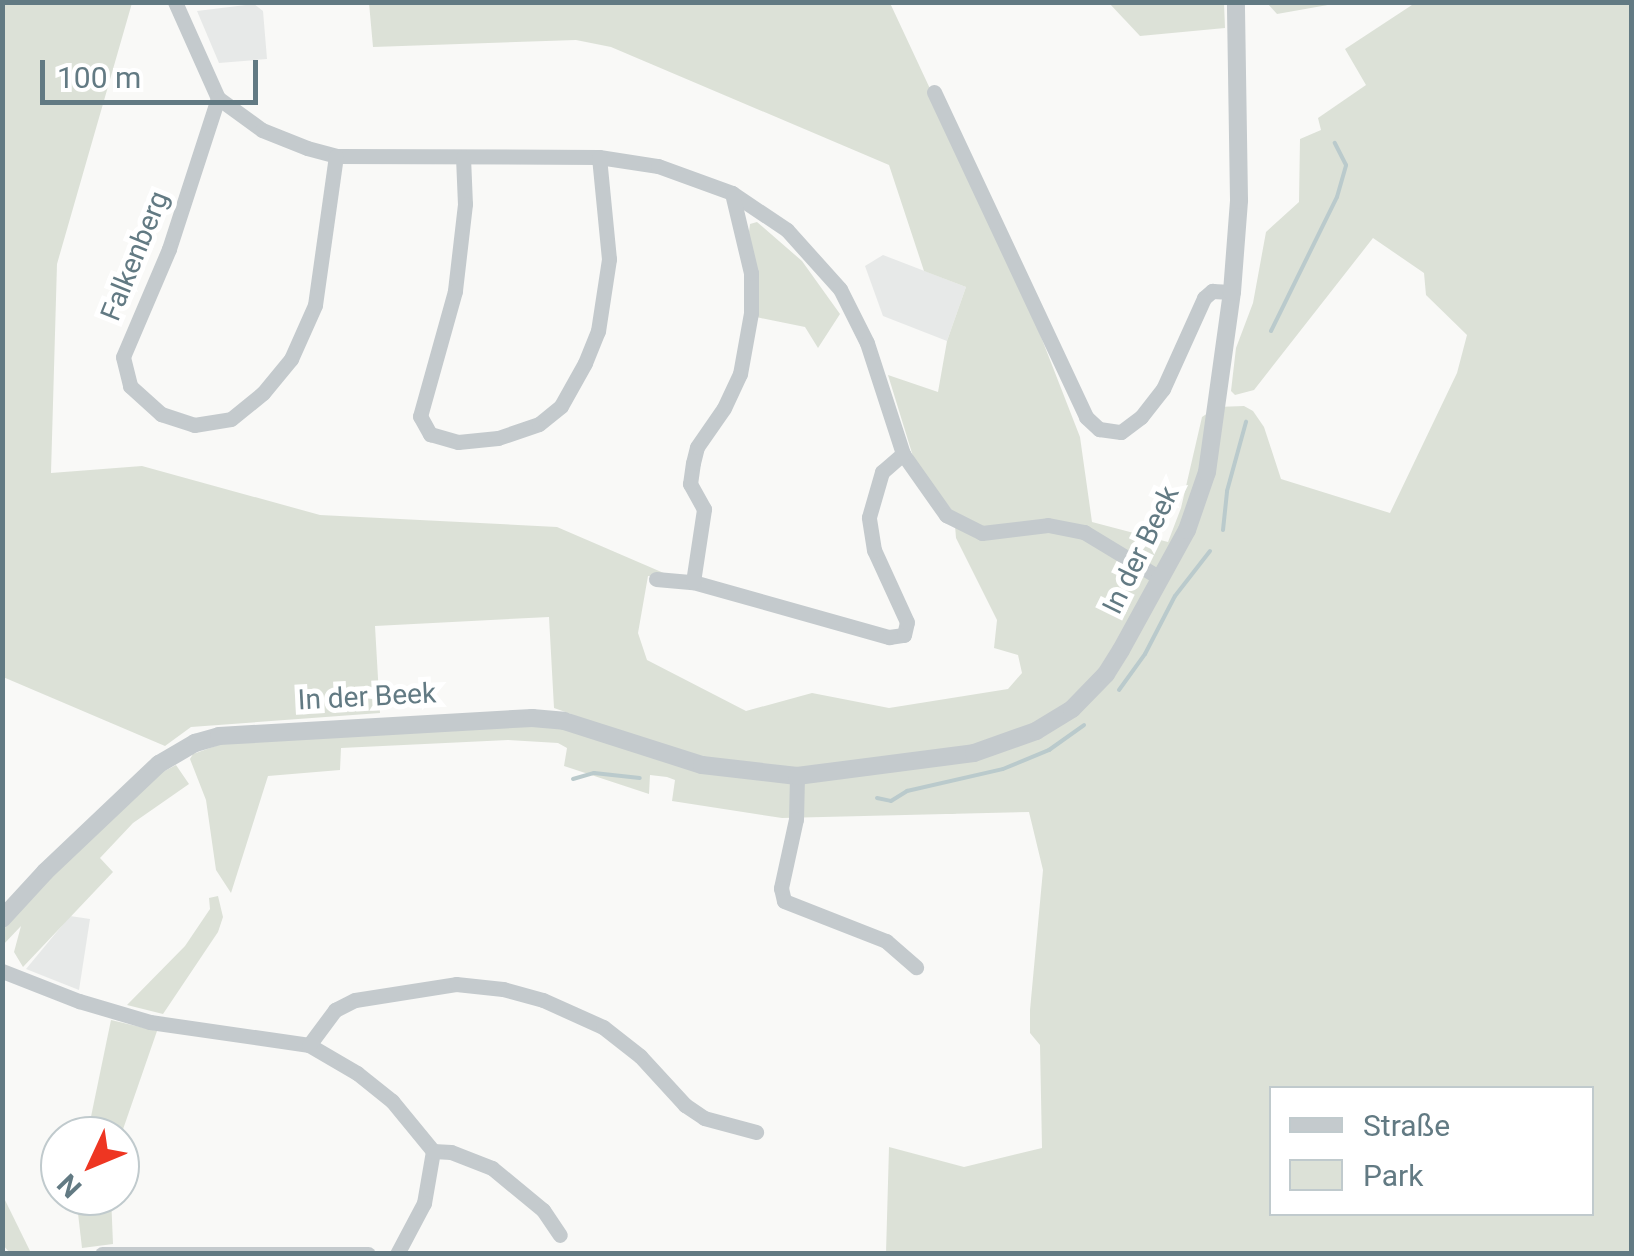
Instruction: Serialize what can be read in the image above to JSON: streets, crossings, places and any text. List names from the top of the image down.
{
  "streets": {
    "street": ["Falkenberg", "In der Beek"]
  },
  "legend": ["Straße", "Park"],
  "scale_bar": "100 m",
  "north": "bottom left"
}
